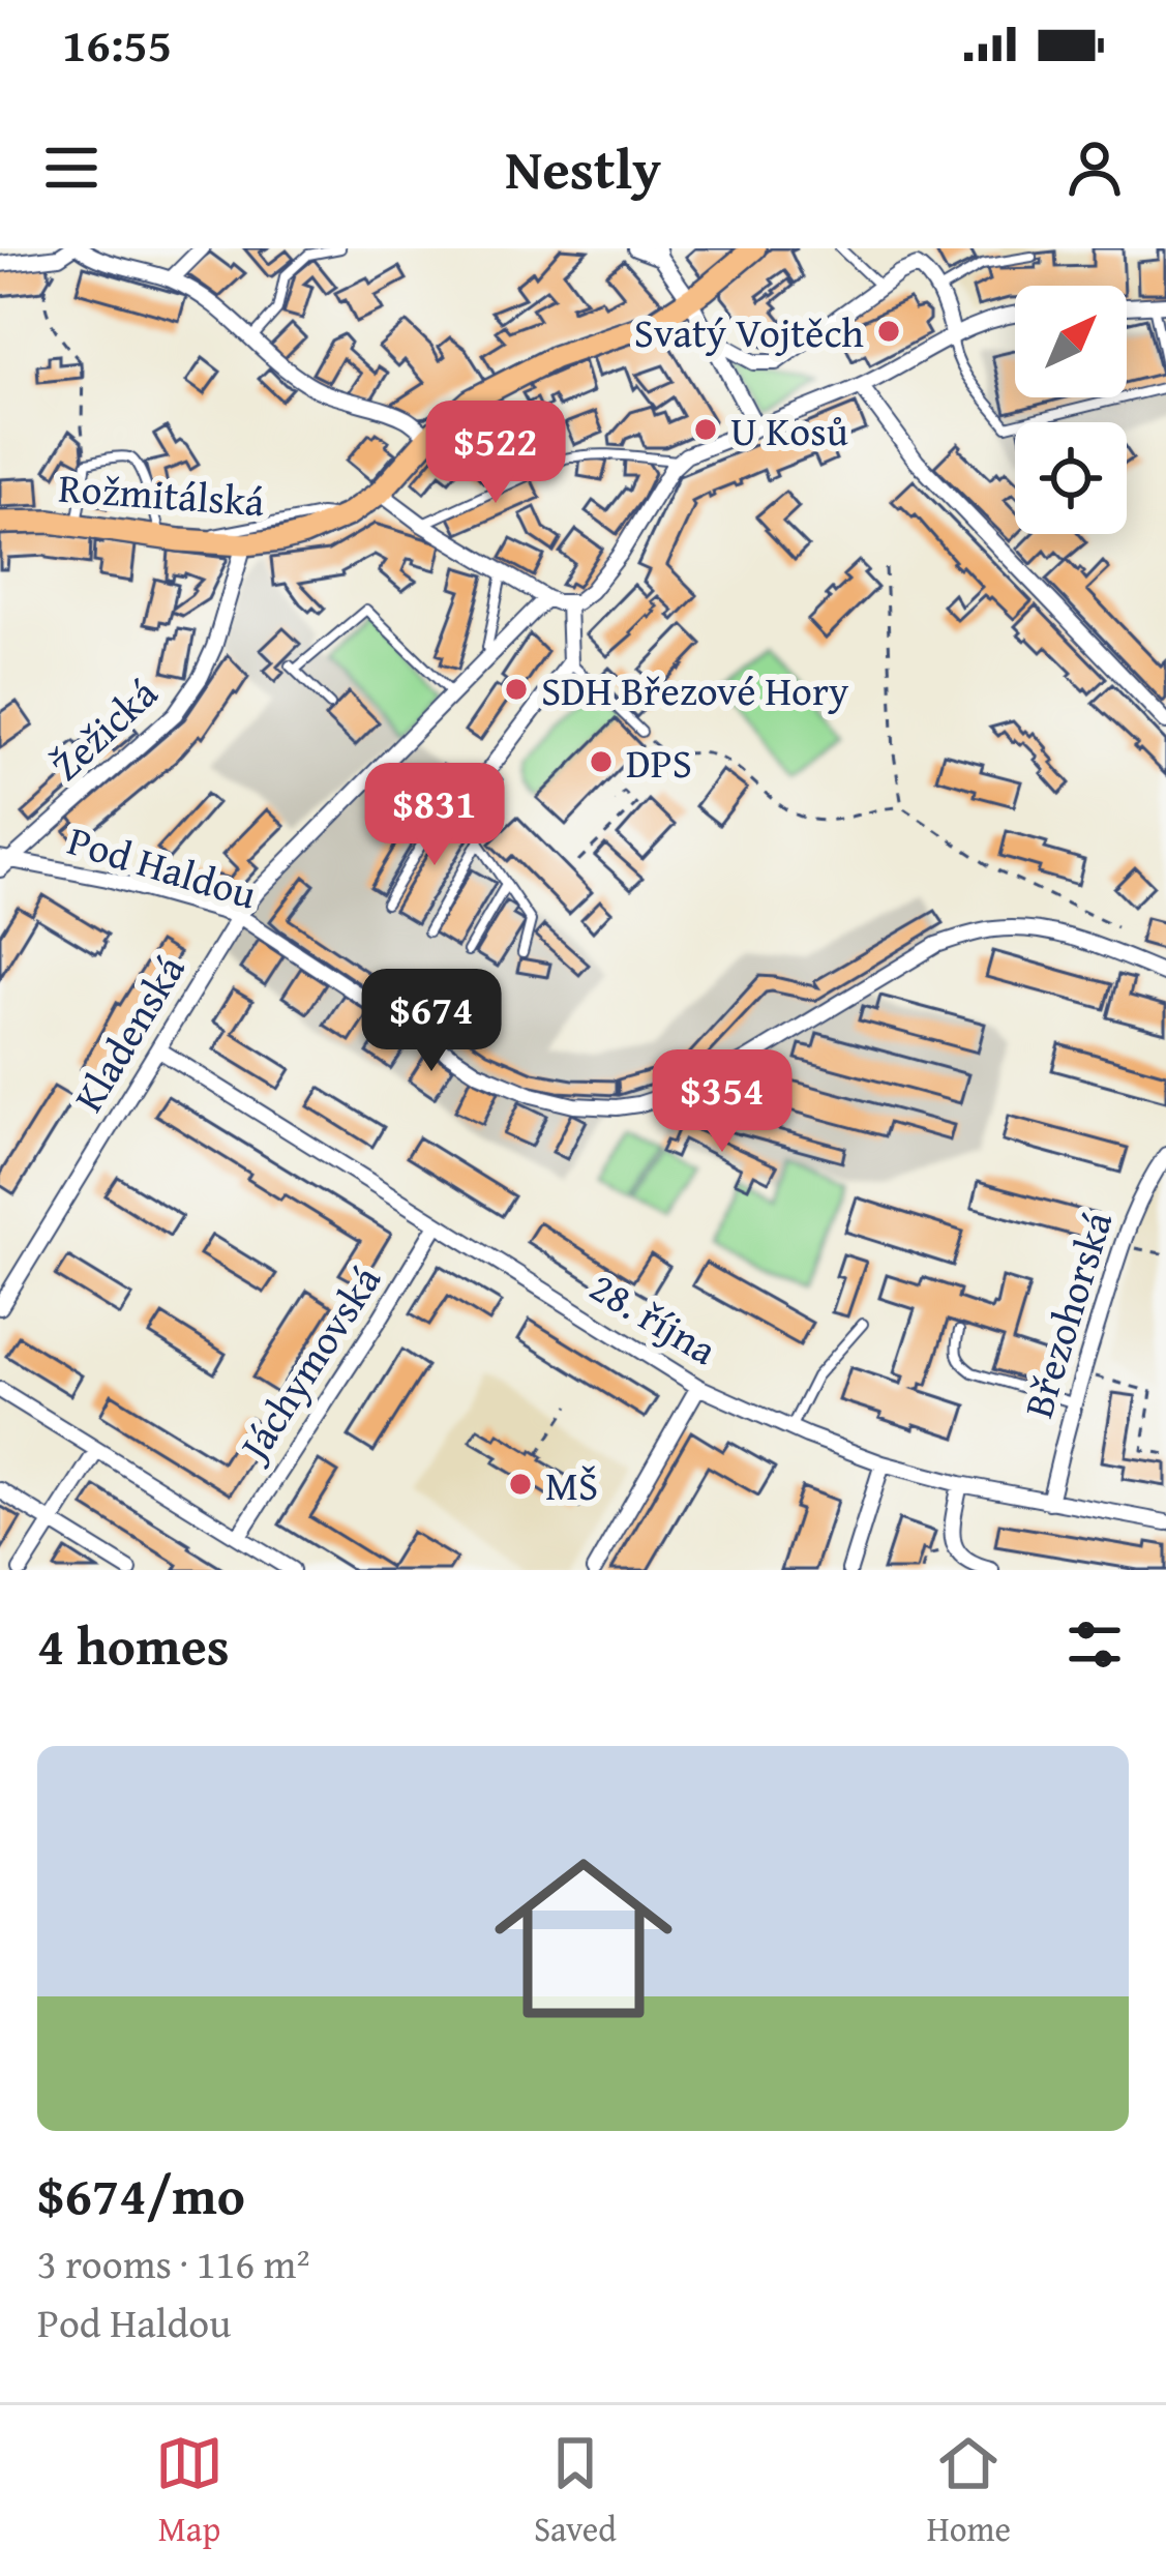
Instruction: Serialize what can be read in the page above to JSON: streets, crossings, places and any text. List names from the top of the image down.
{
  "streets": {
    "main road": ["Rožmitálská"],
    "street": [
      "Žežická",
      "Pod Haldou",
      "Kladenská",
      "Březohorská",
      "28. října",
      "Jáchymovská"
    ]
  },
  "crossings": [
    ["Rožmitálská", "Žežická"],
    ["Žežická", "Pod Haldou"],
    ["Pod Haldou", "Kladenská"],
    ["Kladenská", "28. října"],
    ["Březohorská", "28. října"],
    ["28. října", "Jáchymovská"]
  ],
  "places": [
    "Svatý Vojtěch",
    "U Kosů",
    "SDH Březové Hory",
    "DPS",
    "MŠ"
  ],
  "north": "top right",
  "page": {
    "status": "16:55",
    "header": "Nestly",
    "price": [
      "$522",
      "$831",
      "$674",
      "$354"
    ],
    "heading": "4 homes",
    "list": [
      {
        "name": "$674/mo",
        "note": "3 rooms · 116 m² · Pod Haldou"
      }
    ],
    "tabs": ["Map", "Saved", "Home"]
  }
}
